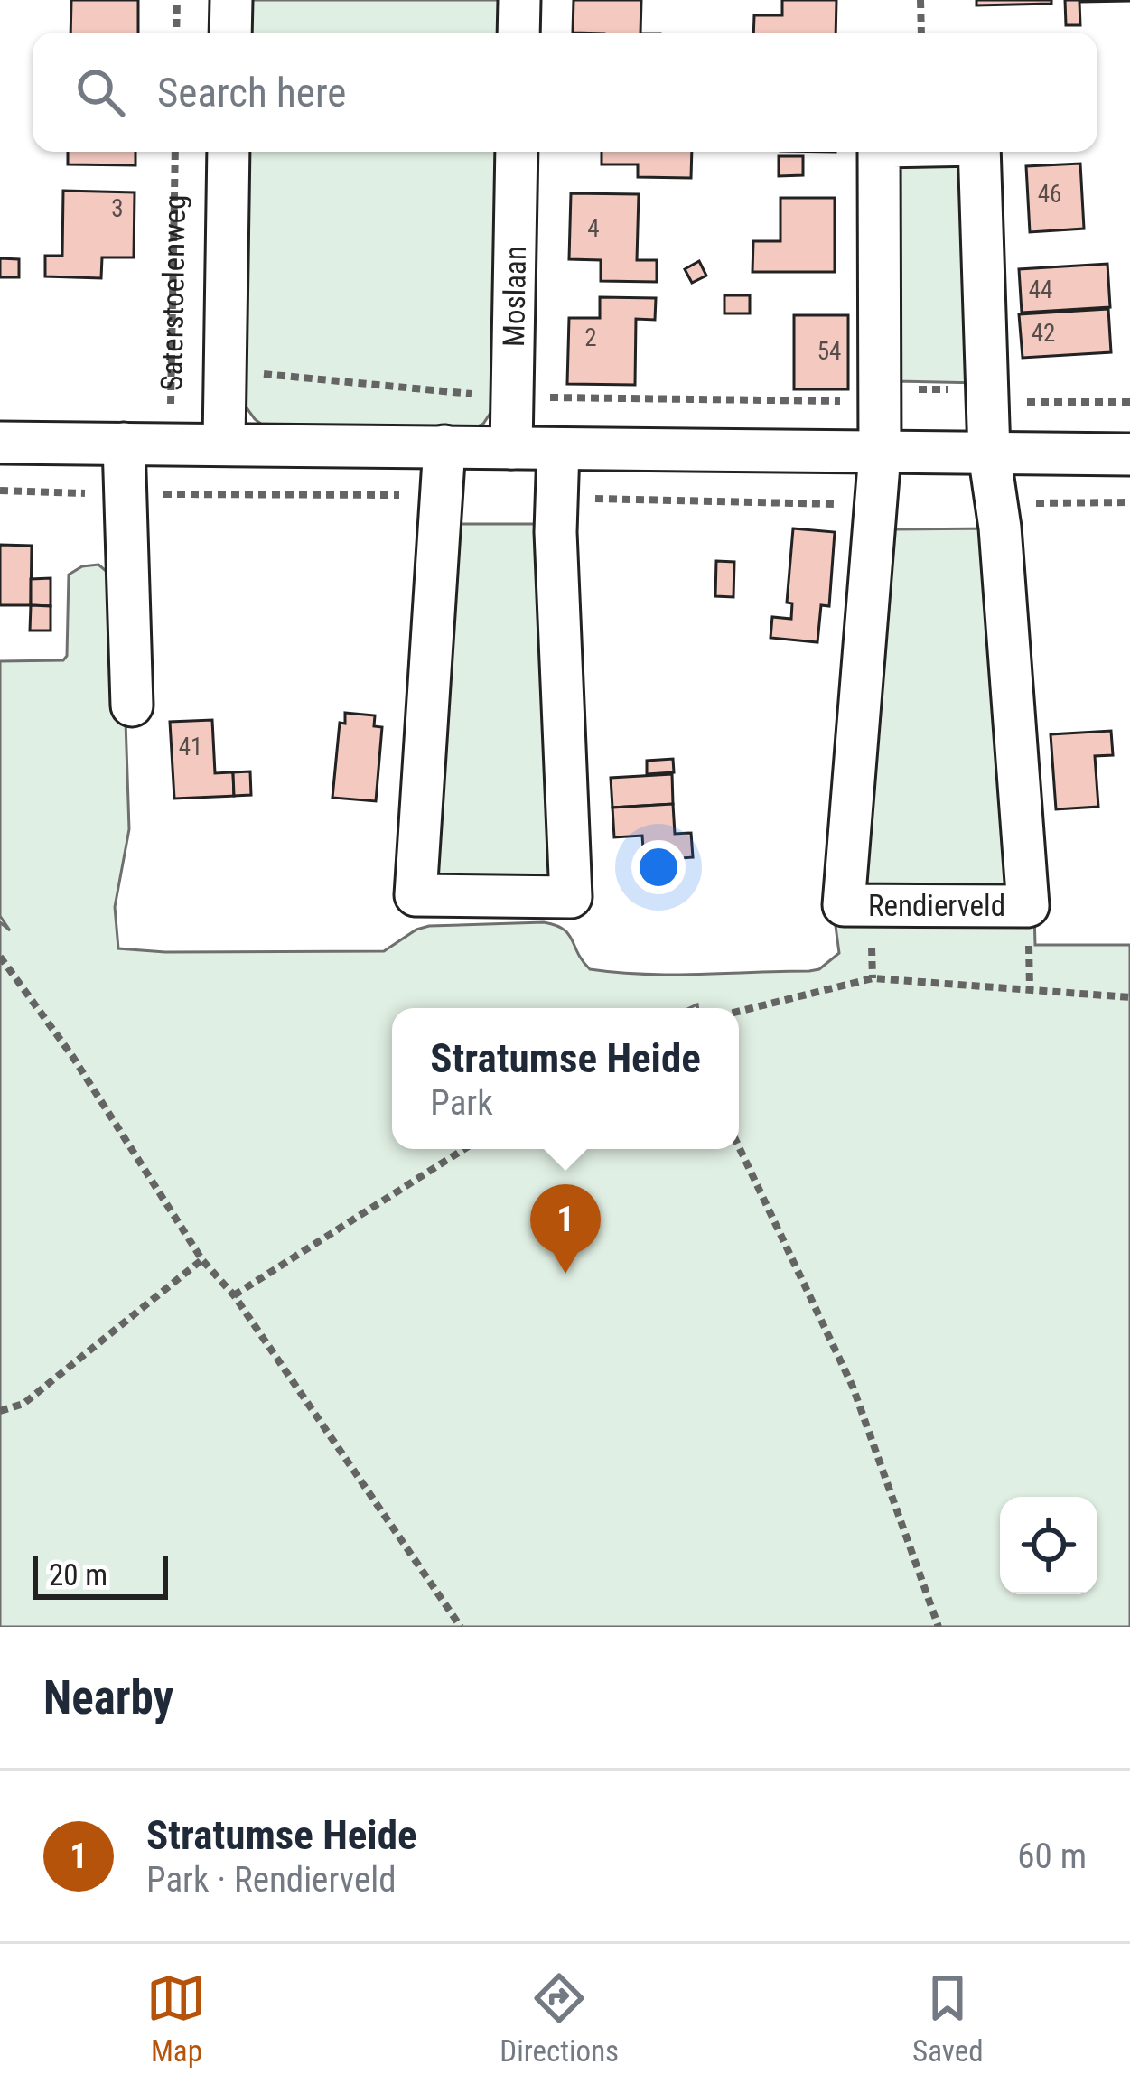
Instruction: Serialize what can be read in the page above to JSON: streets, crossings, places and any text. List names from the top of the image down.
{
  "streets": {
    "street": ["Saterstoelenweg", "Moslaan", "Rendierveld"]
  },
  "house_numbers": [
    "46",
    "3",
    "4",
    "44",
    "42",
    "2",
    "54",
    "41"
  ],
  "scale_bar": "20 m",
  "page": {
    "search": "Search here",
    "popup": ["Stratumse Heide", "Park"],
    "pins": "1",
    "scale": "20 m",
    "heading": "Nearby",
    "list": [
      {
        "mark": "1",
        "name": "Stratumse Heide",
        "note": "Park · Rendierveld",
        "value": "60 m"
      }
    ],
    "nav": ["Map", "Directions", "Saved"]
  }
}
